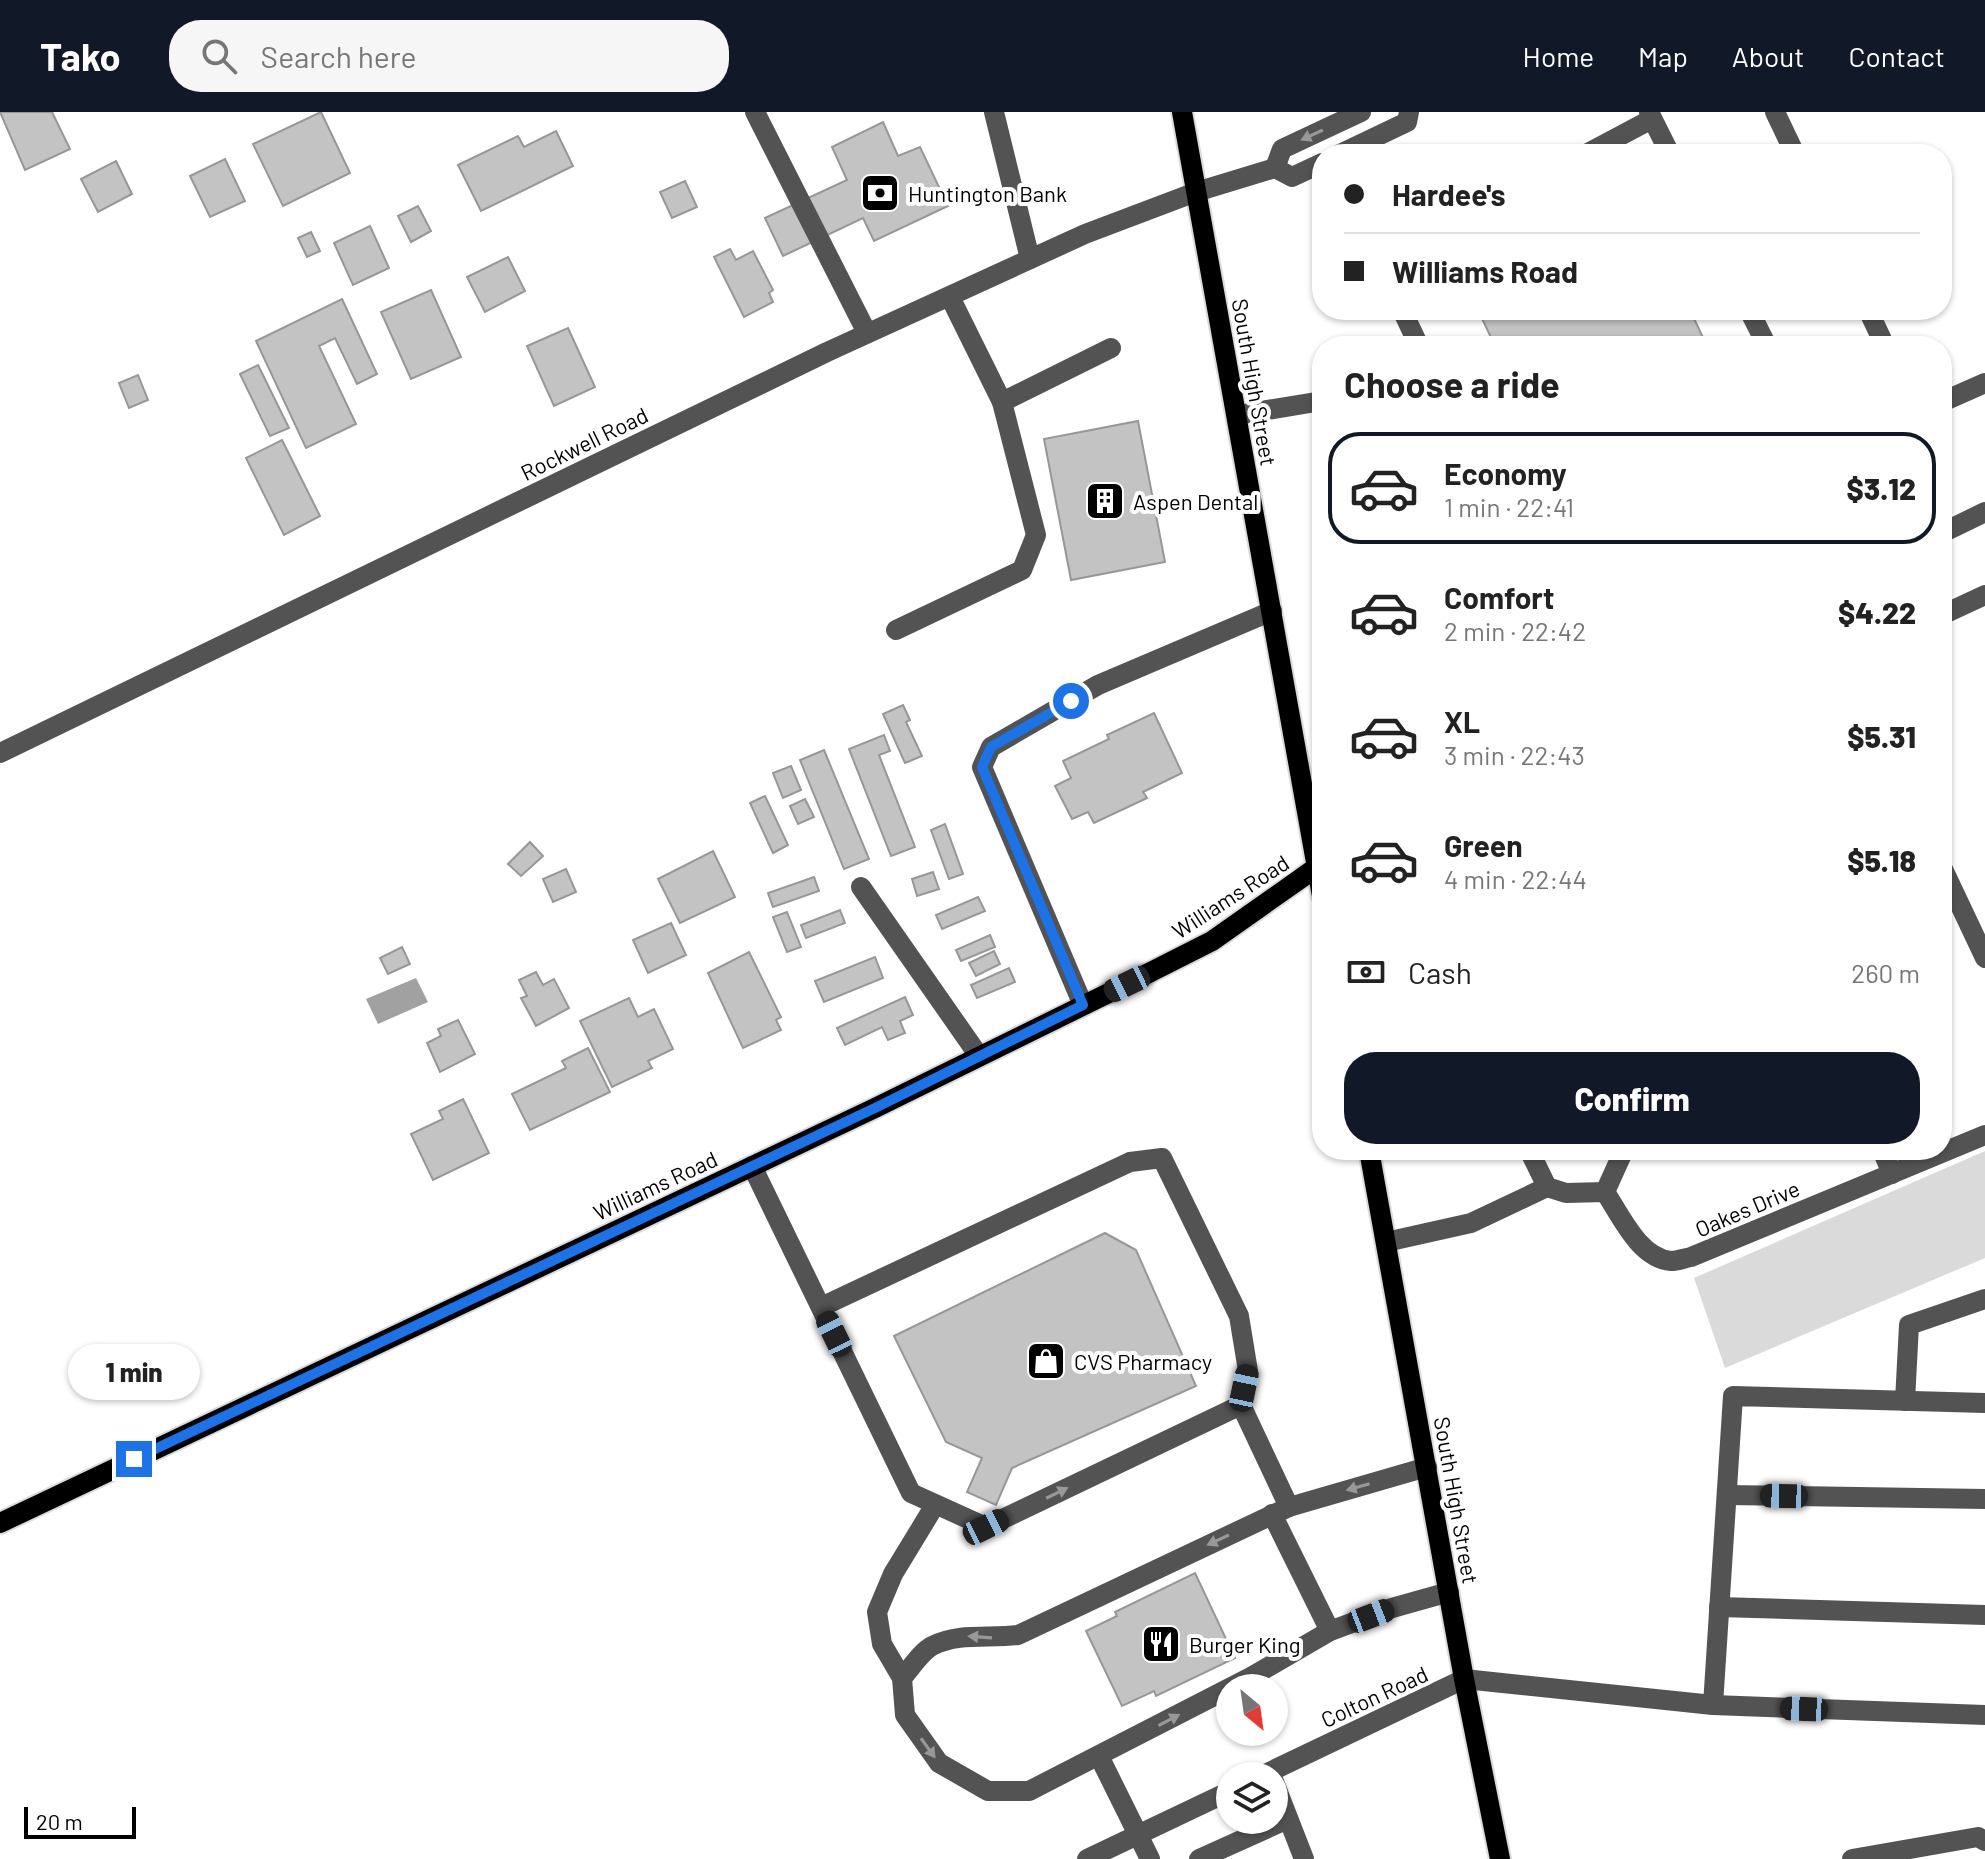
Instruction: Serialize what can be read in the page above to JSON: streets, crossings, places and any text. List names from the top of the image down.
{
  "streets": {
    "main road": ["South High Street", "Williams Road"],
    "street": ["Rockwell Road", "Oakes Drive", "Colton Road"]
  },
  "crossings": [
    ["South High Street", "Rockwell Road"],
    ["South High Street", "Colton Road"]
  ],
  "places": {
    "bank": ["Huntington Bank"],
    "building": ["Aspen Dental"],
    "shop": ["CVS Pharmacy"],
    "restaurant": ["Burger King"]
  },
  "scale_bar": "20 m",
  "north": "bottom right",
  "page": {
    "header": "Tako",
    "search": "Search here",
    "nav": [
      "Home",
      "Map",
      "About",
      "Contact"
    ],
    "banner": ["Hardee's", "Williams Road"],
    "heading": "Choose a ride",
    "list": [
      {
        "name": "Economy",
        "note": "1 min · 22:41",
        "value": "$3.12"
      },
      {
        "name": "Comfort",
        "note": "2 min · 22:42",
        "value": "$4.22"
      },
      {
        "name": "XL",
        "note": "3 min · 22:43",
        "value": "$5.31"
      },
      {
        "name": "Green",
        "note": "4 min · 22:44",
        "value": "$5.18"
      }
    ],
    "pay": ["Cash", "260 m"],
    "buttons": "Confirm",
    "bubble": "1 min",
    "scale": "20 m"
  }
}
